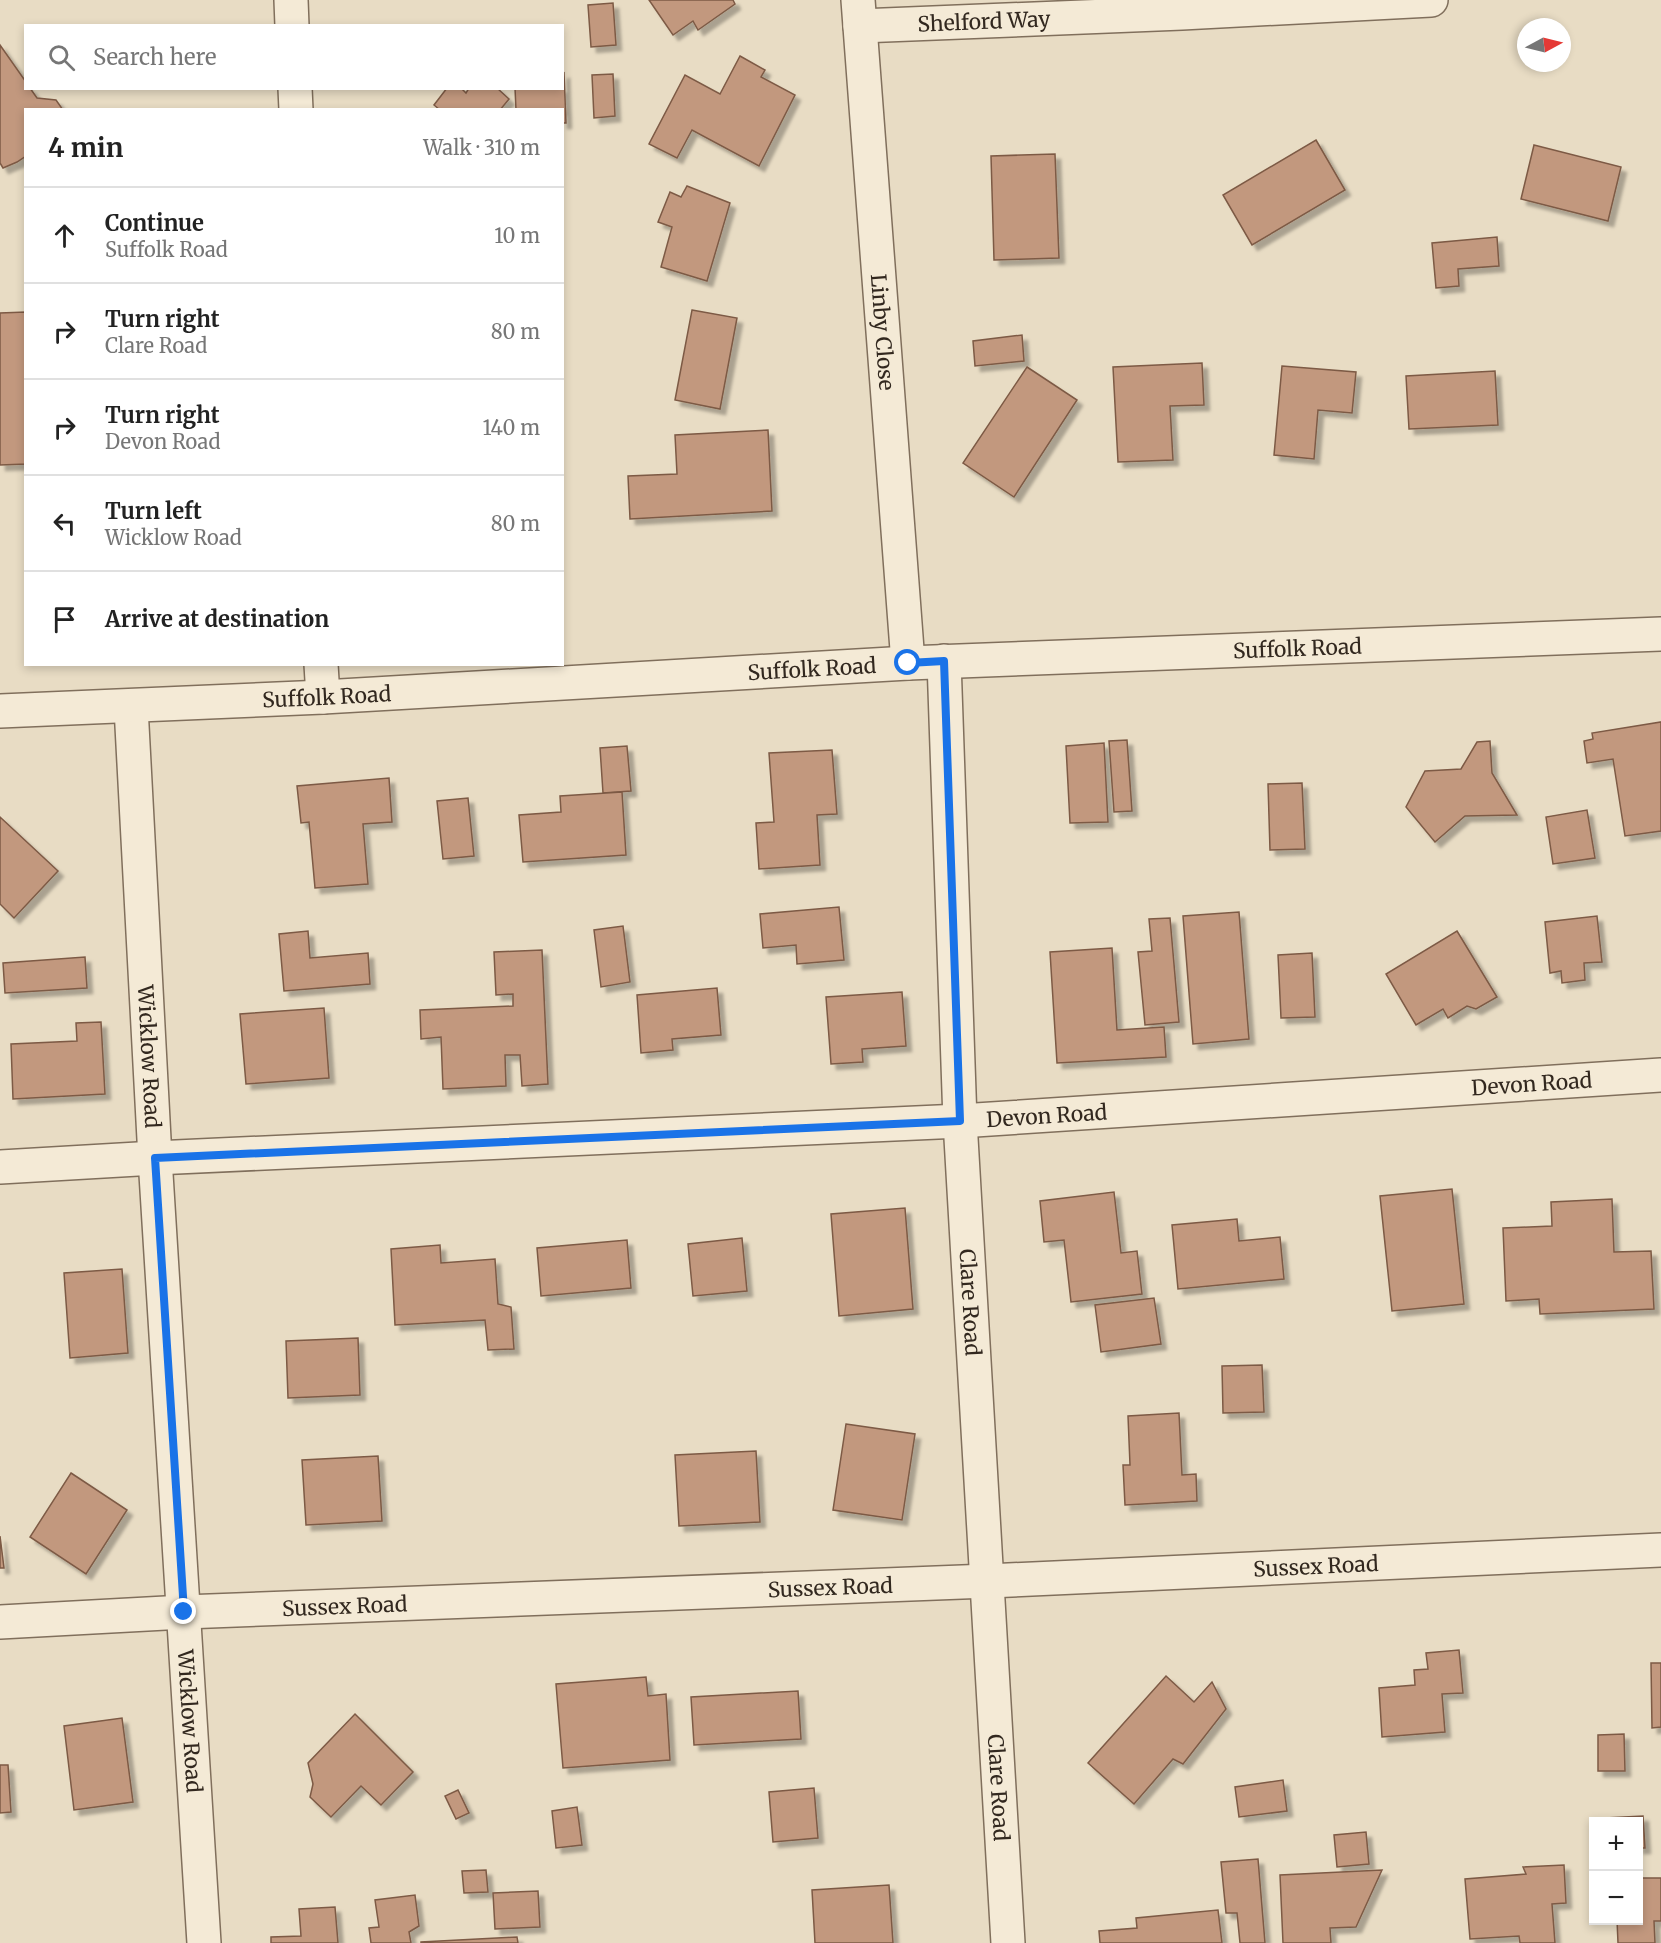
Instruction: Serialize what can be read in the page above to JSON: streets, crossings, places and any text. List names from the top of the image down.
{
  "streets": {
    "street": [
      "Shelford Way",
      "Linby Close",
      "Suffolk Road",
      "Wicklow Road",
      "Devon Road",
      "Clare Road",
      "Sussex Road"
    ]
  },
  "crossings": [
    ["Shelford Way", "Linby Close"],
    ["Linby Close", "Suffolk Road"],
    ["Suffolk Road", "Wicklow Road"],
    ["Suffolk Road", "Clare Road"],
    ["Wicklow Road", "Devon Road"],
    ["Wicklow Road", "Sussex Road"],
    ["Devon Road", "Clare Road"],
    ["Clare Road", "Sussex Road"]
  ],
  "north": "right",
  "page": {
    "search": "Search here",
    "heading": ["4 min", "Walk · 310 m"],
    "list": [
      ["Continue", "Suffolk Road", "10 m"],
      ["Turn right", "Clare Road", "80 m"],
      ["Turn right", "Devon Road", "140 m"],
      ["Turn left", "Wicklow Road", "80 m"],
      "Arrive at destination"
    ],
    "map_buttons": ["+", "−"]
  }
}
